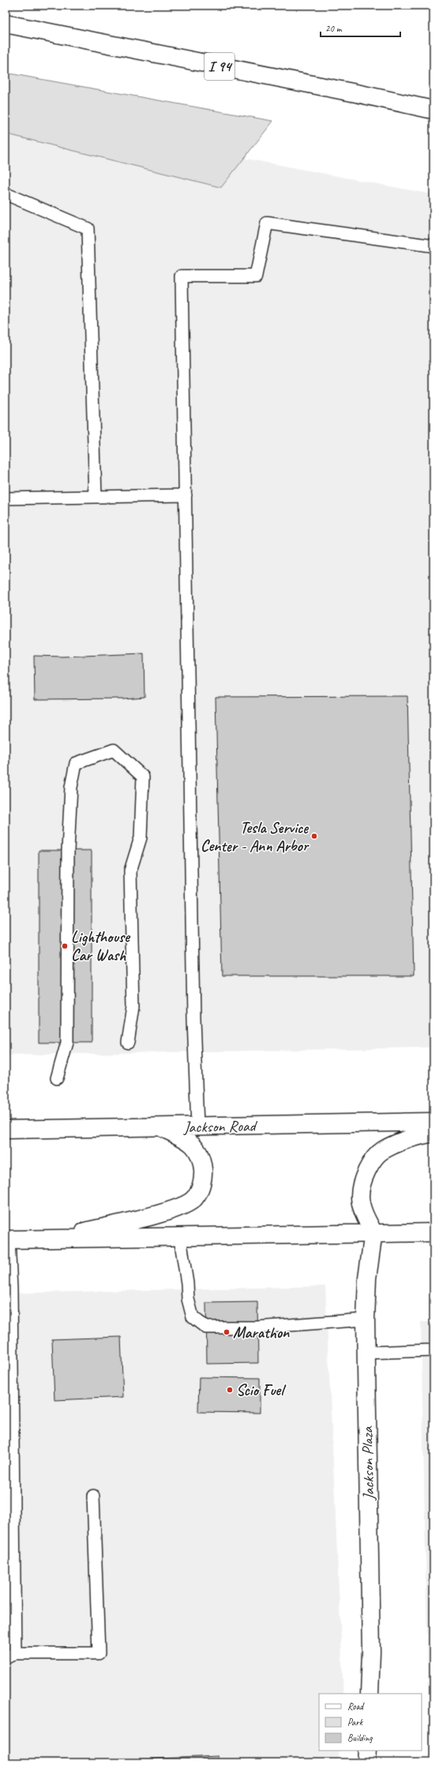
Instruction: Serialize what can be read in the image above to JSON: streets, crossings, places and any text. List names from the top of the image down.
{
  "streets": {
    "main road": ["I 94", "Jackson Road", "Jackson Plaza"]
  },
  "places": [
    "Tesla Service Center - Ann Arbor",
    "Lighthouse Car Wash",
    "Marathon",
    "Scio Fuel"
  ],
  "legend": ["Road", "Park", "Building"],
  "scale_bar": "20 m"
}
